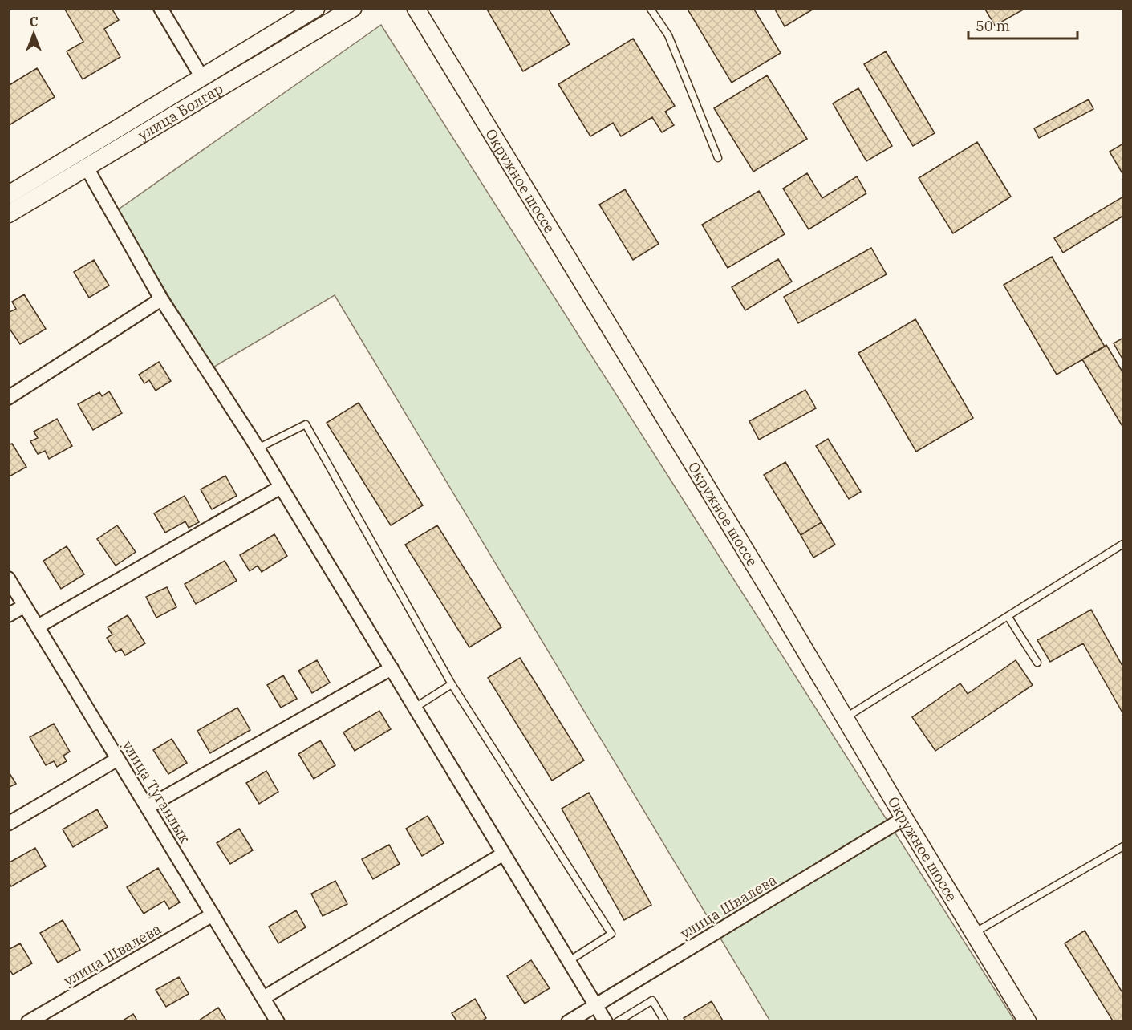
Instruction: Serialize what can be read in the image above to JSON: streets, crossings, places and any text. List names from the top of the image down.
{
  "streets": {
    "street": [
      "улица Болгар",
      "Окружное шоссе",
      "улица Туганлык",
      "улица Швалева"
    ]
  },
  "crossings": [
    ["Окружное шоссе", "улица Швалева"],
    ["улица Туганлык", "улица Швалева"]
  ],
  "scale_bar": "50 m",
  "north": "top"
}
